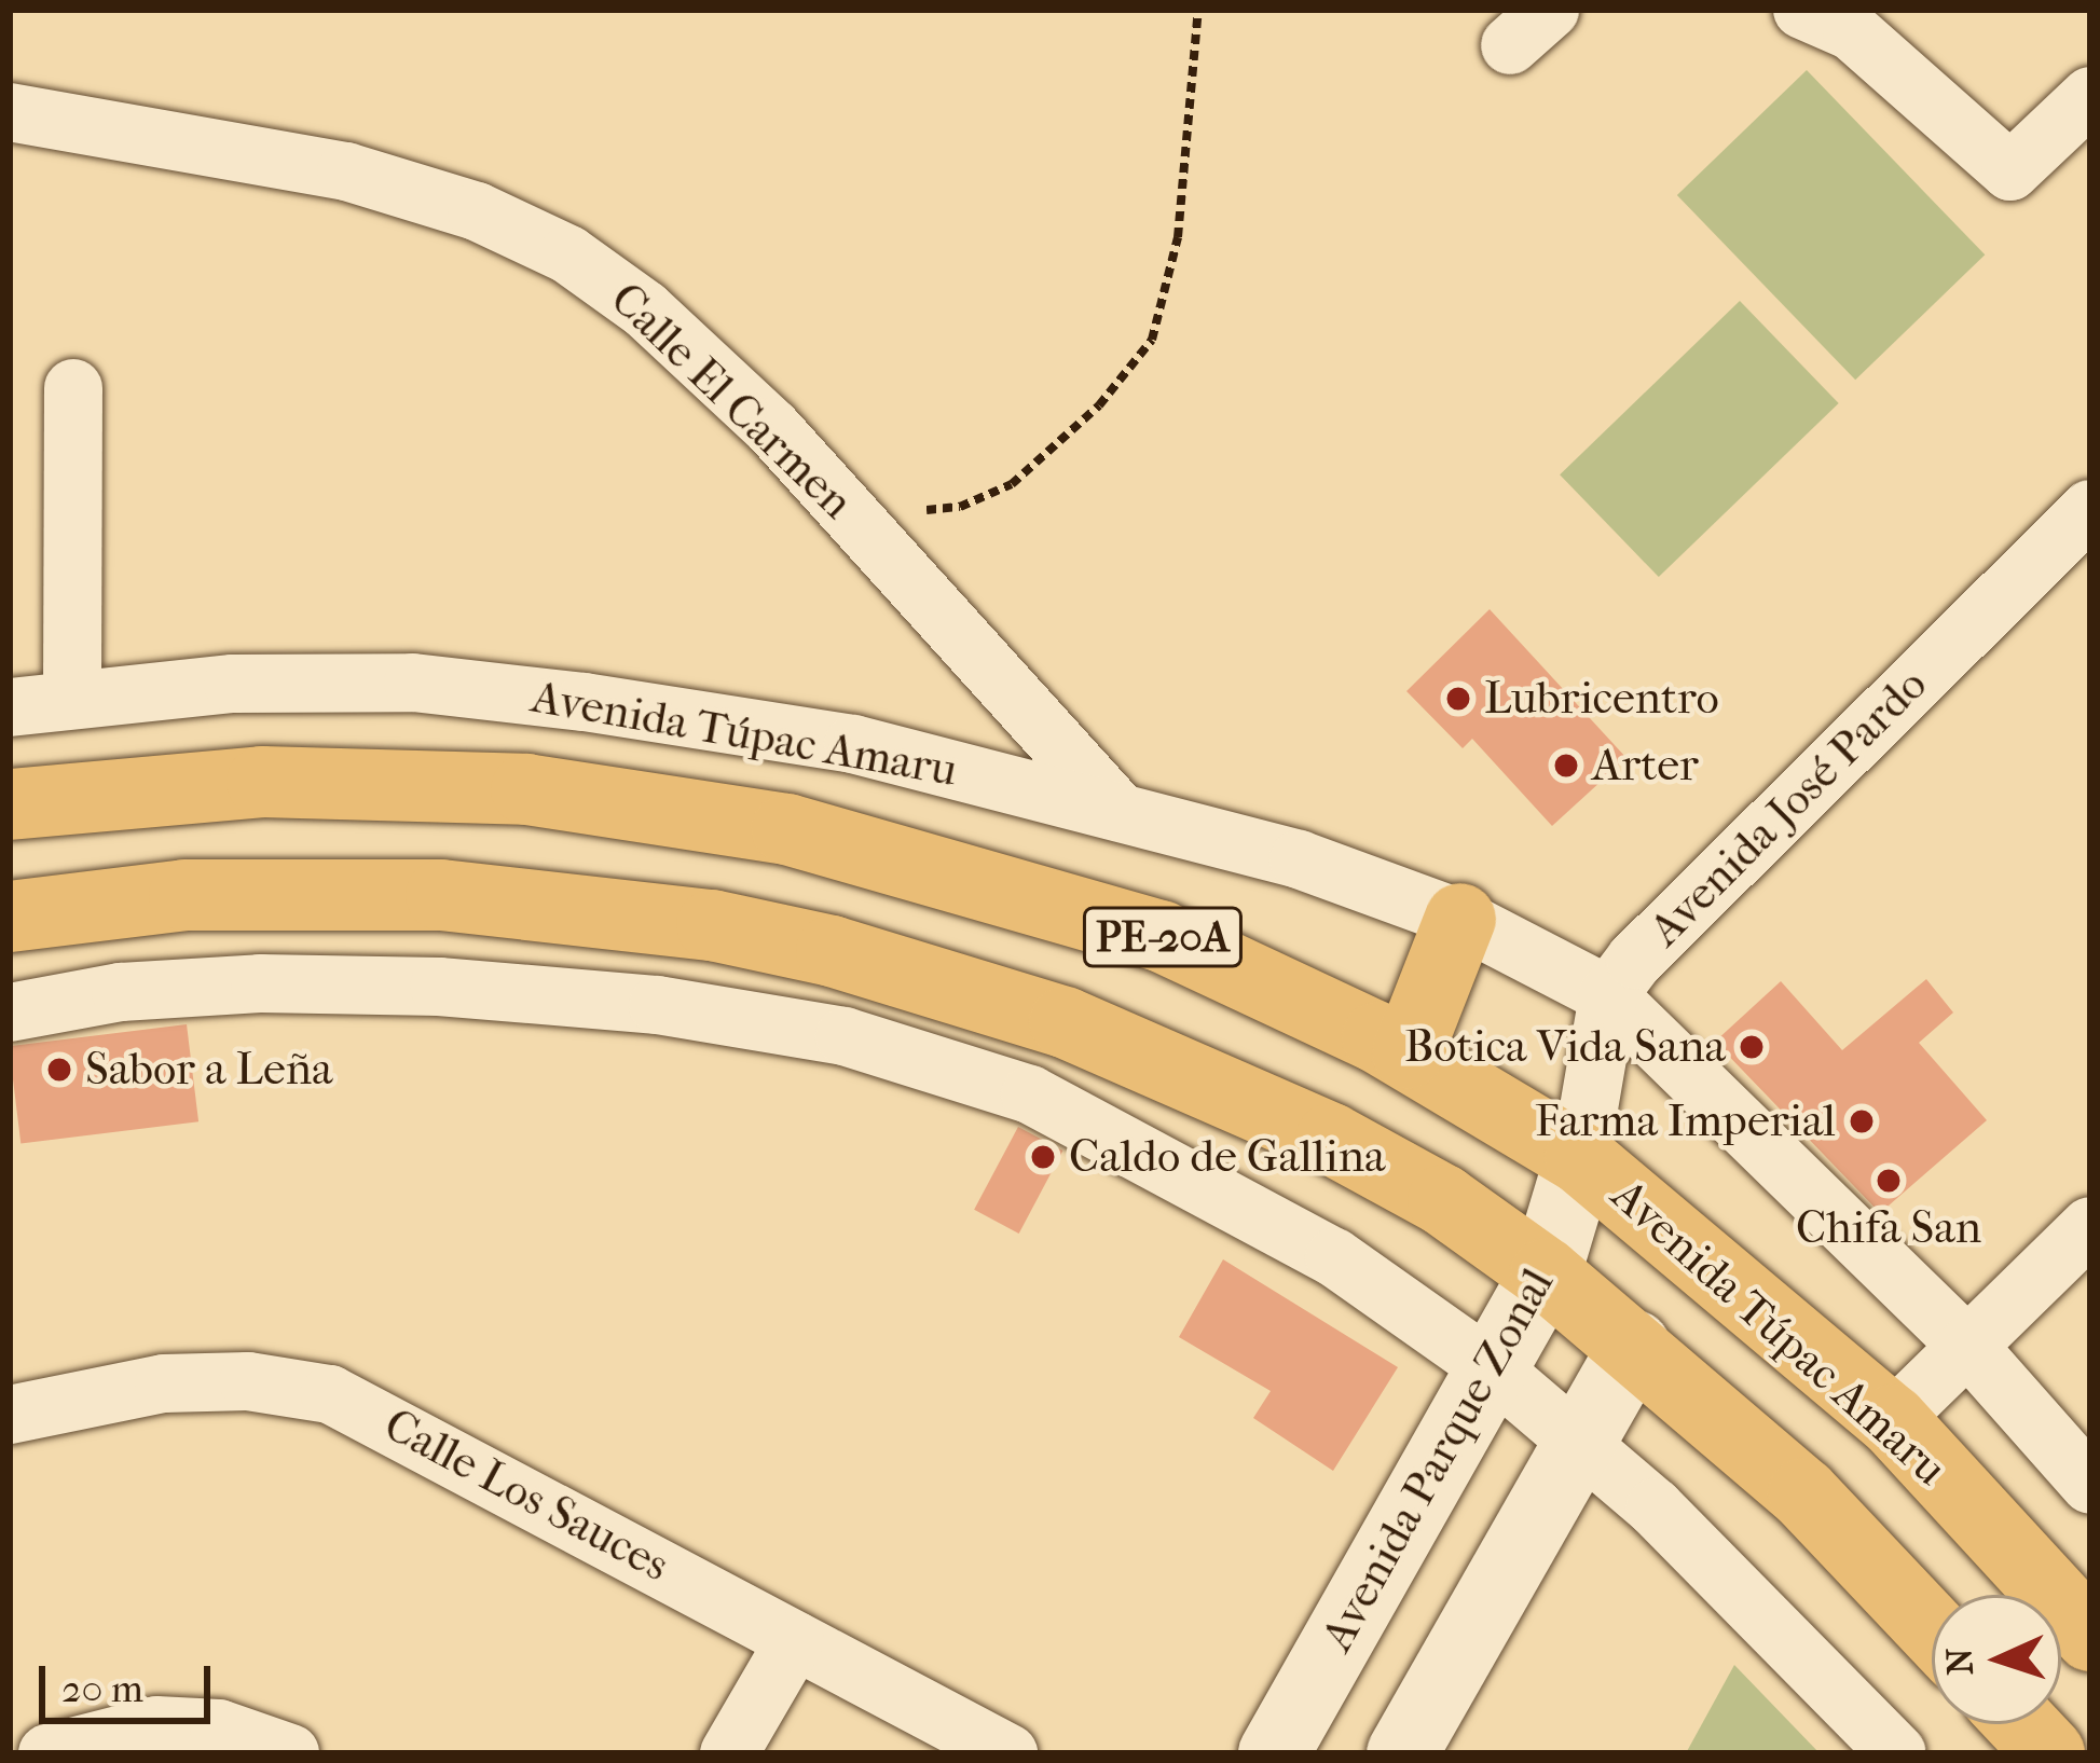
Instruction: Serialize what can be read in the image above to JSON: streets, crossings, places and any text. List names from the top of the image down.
{
  "streets": {
    "highway": ["Avenida Túpac Amaru", "PE-20A"],
    "main road": ["Avenida Parque Zonal"],
    "street": ["Calle El Carmen", "Avenida José Pardo", "Calle Los Sauces"]
  },
  "crossings": [
    ["Calle El Carmen", "Avenida Túpac Amaru"],
    ["Avenida Túpac Amaru", "Avenida José Pardo"],
    ["Avenida Túpac Amaru", "Avenida Parque Zonal"],
    ["PE-20A", "Avenida Parque Zonal"]
  ],
  "places": [
    "Lubricentro",
    "Arter",
    "Botica Vida Sana",
    "Sabor a Leña",
    "Farma Imperial",
    "Caldo de Gallina",
    "Chifa San"
  ],
  "scale_bar": "20 m",
  "north": "left"
}
